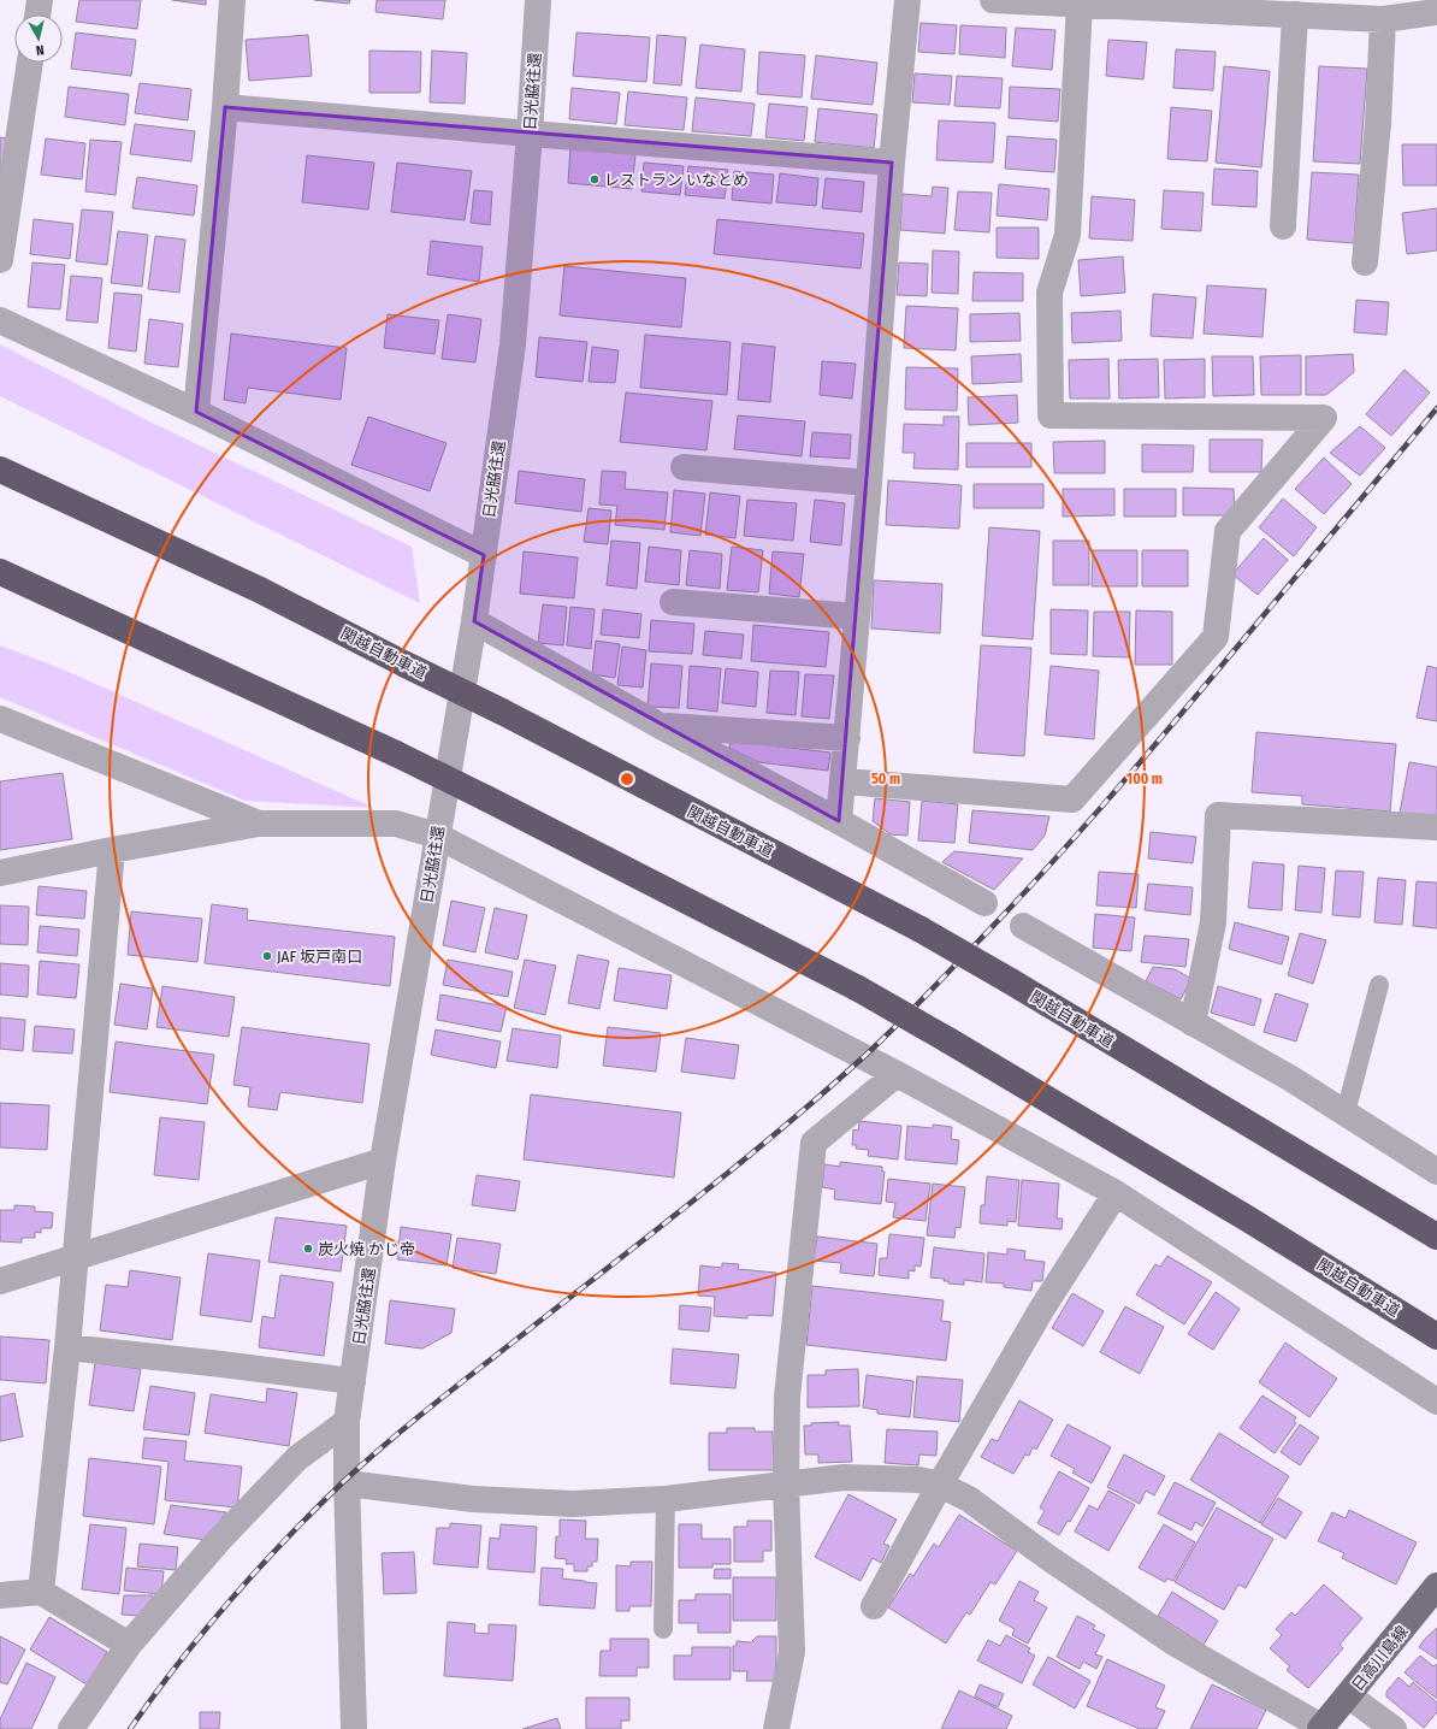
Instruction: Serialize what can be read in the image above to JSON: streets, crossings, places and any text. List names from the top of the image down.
{
  "streets": {
    "highway": ["関越自動車道"],
    "main road": ["日高川島線"],
    "street": ["日光脇往還"]
  },
  "places": ["レストラン いなとめ", "JAF 坂戸南口", "炭火焼 かじ帝"],
  "north": "bottom",
  "rings": ["50 m", "100 m"]
}
